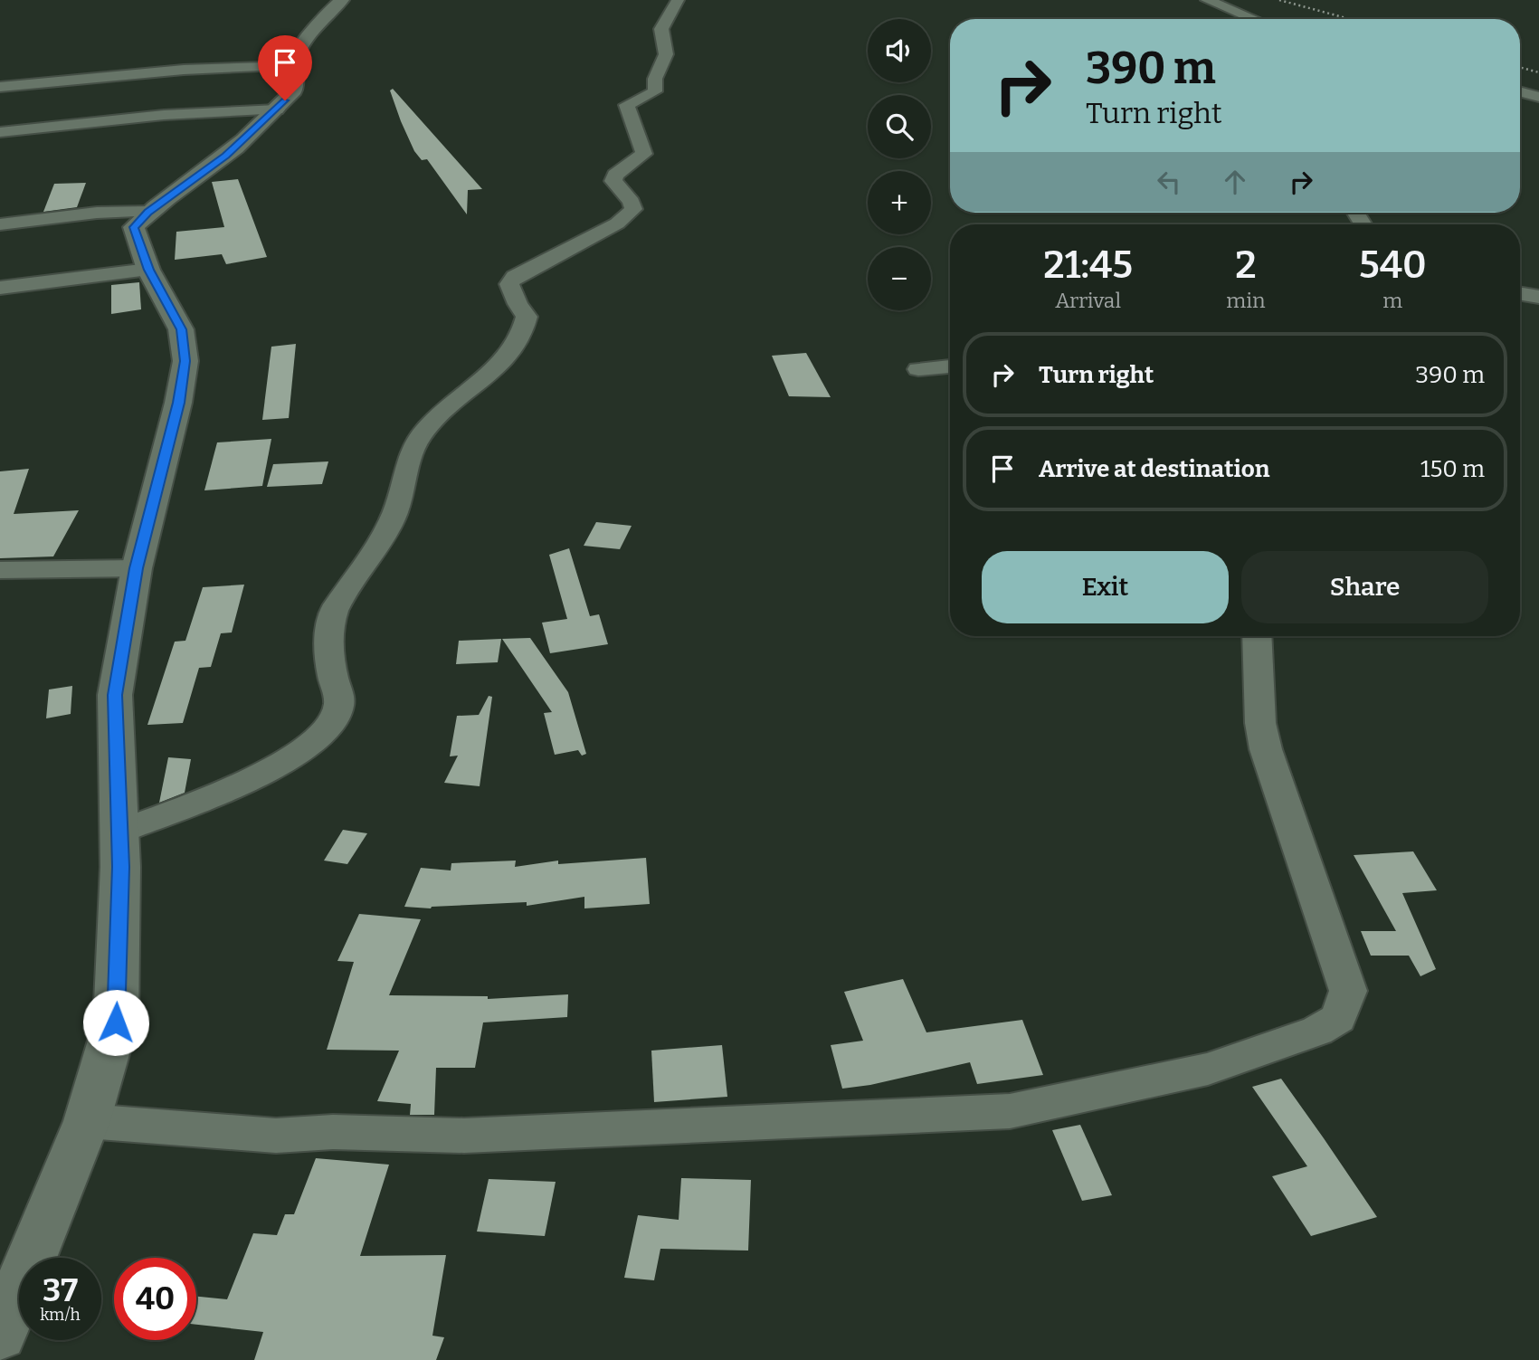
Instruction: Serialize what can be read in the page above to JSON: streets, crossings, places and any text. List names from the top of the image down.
{
  "page": {
    "map_buttons": ["+", "−"],
    "turn": ["390 m", "Turn right"],
    "eta": [
      "21:45",
      "Arrival",
      "2",
      "min",
      "540",
      "m"
    ],
    "list": [
      {
        "name": "Turn right",
        "value": "390 m"
      },
      {
        "name": "Arrive at destination",
        "value": "150 m"
      }
    ],
    "buttons": ["Exit", "Share"],
    "speed": "37 km/h",
    "limit": "40"
  }
}
